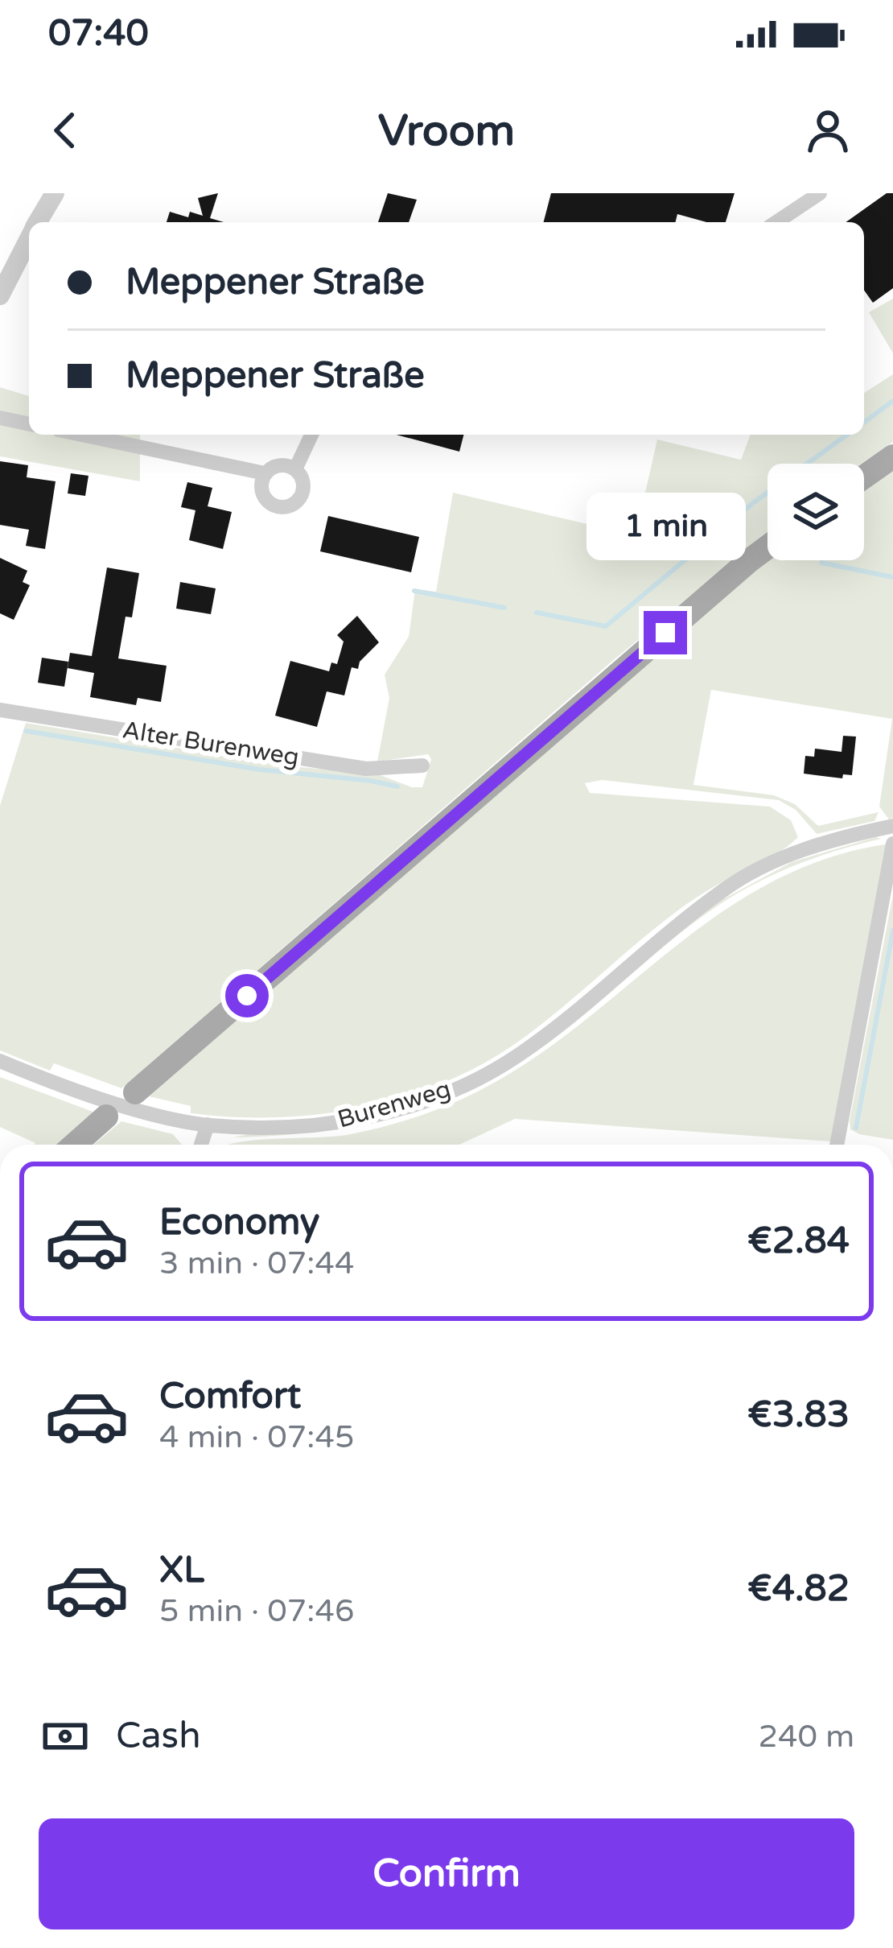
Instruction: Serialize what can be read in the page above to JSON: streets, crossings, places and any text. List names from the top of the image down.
{
  "streets": {
    "street": ["Alter Burenweg", "Burenweg"]
  },
  "page": {
    "status": "07:40",
    "header": "Vroom",
    "banner": ["Meppener Straße", "Meppener Straße"],
    "bubble": "1 min",
    "list": [
      {
        "name": "Economy",
        "note": "3 min · 07:44",
        "value": "€2.84"
      },
      {
        "name": "Comfort",
        "note": "4 min · 07:45",
        "value": "€3.83"
      },
      {
        "name": "XL",
        "note": "5 min · 07:46",
        "value": "€4.82"
      }
    ],
    "pay": ["Cash", "240 m"],
    "buttons": "Confirm"
  }
}
